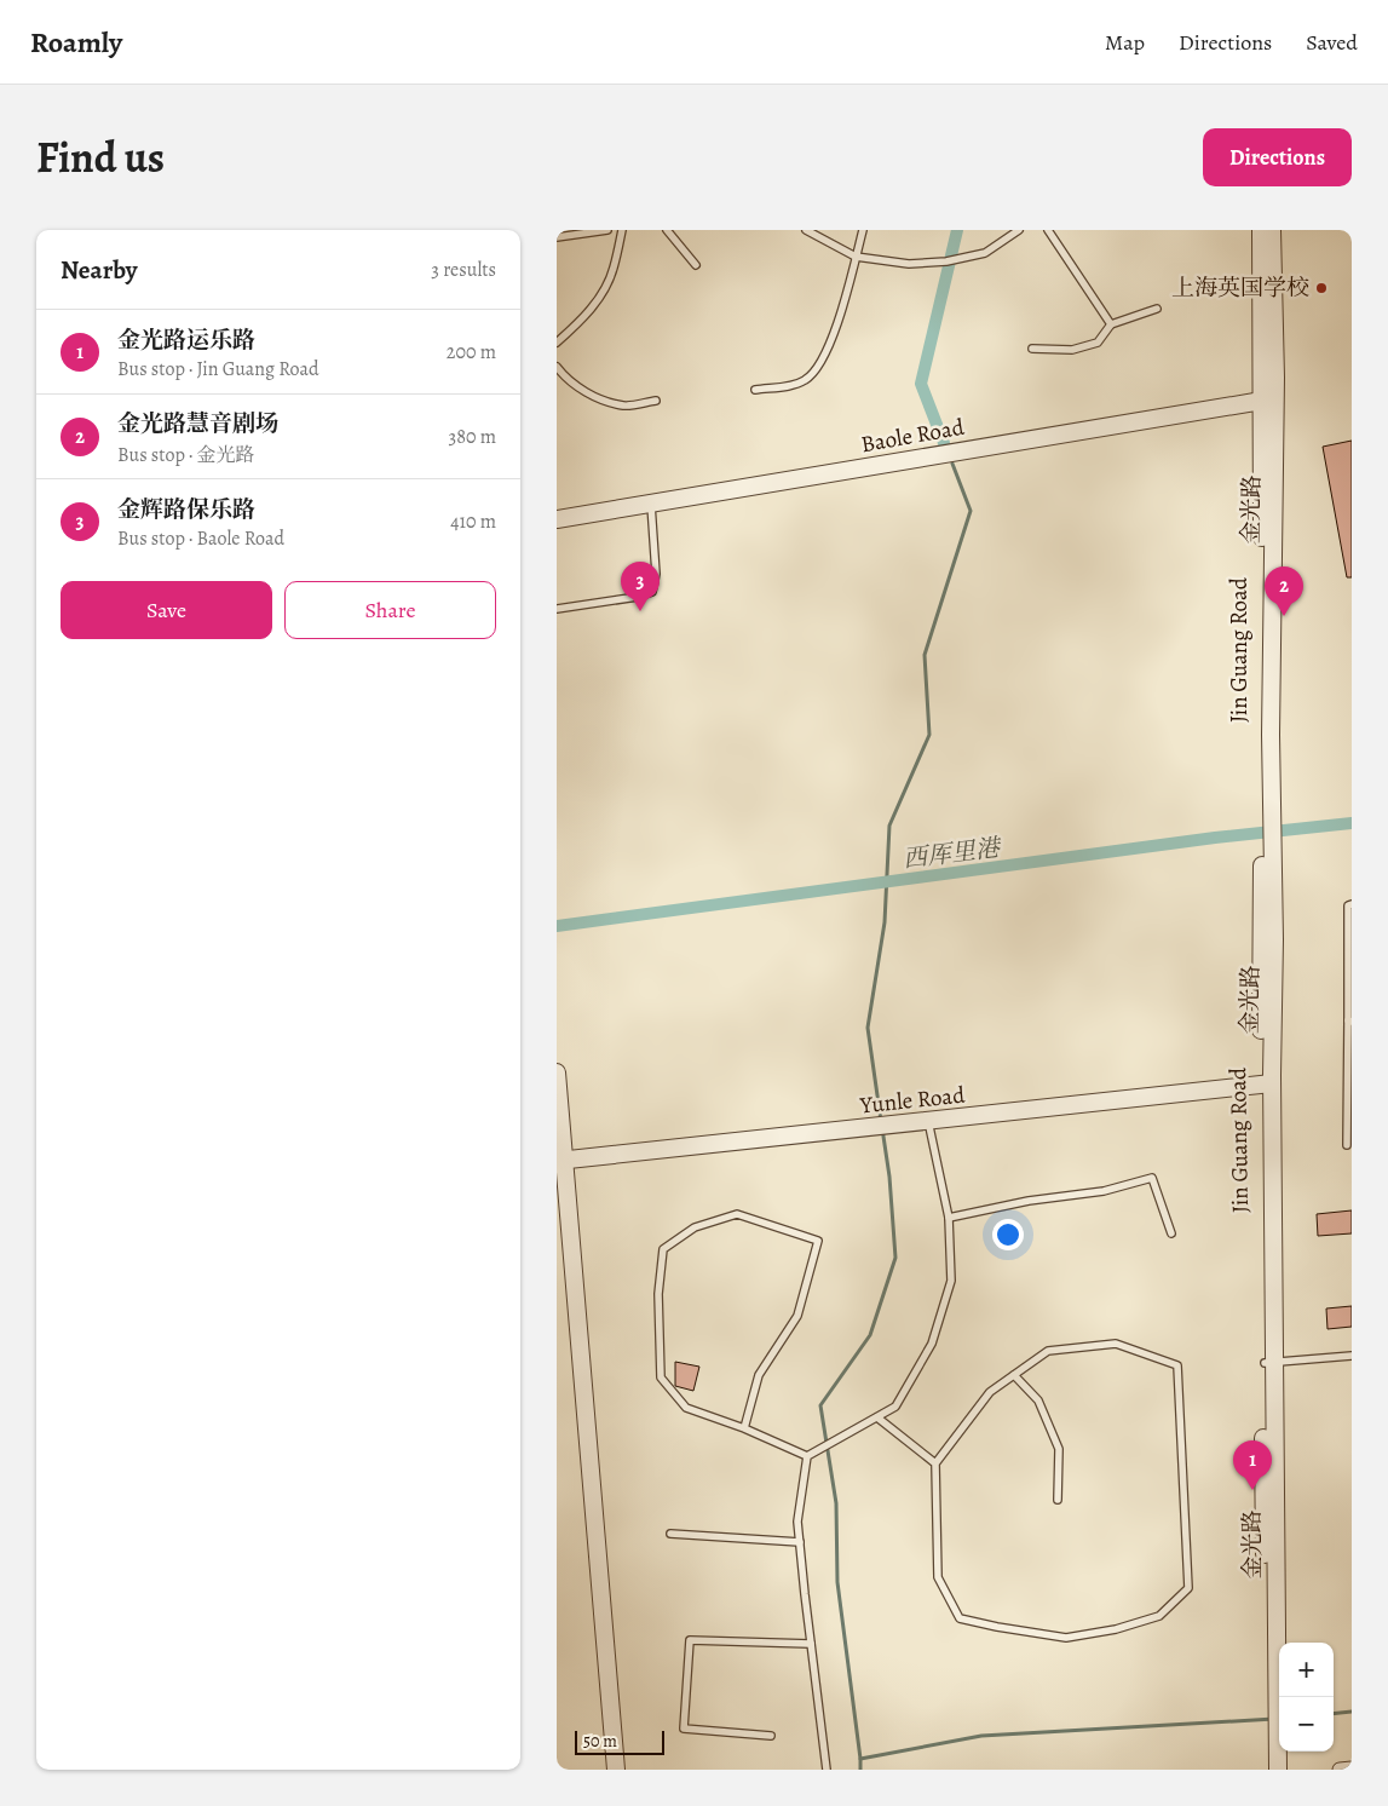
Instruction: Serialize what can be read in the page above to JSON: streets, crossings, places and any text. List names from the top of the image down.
{
  "streets": {
    "street": [
      "Baole Road",
      "金光路",
      "Jin Guang Road",
      "Yunle Road"
    ]
  },
  "crossings": [
    ["Baole Road", "金光路"],
    ["Baole Road", "Jin Guang Road"],
    ["金光路", "Jin Guang Road"],
    ["Jin Guang Road", "Yunle Road"]
  ],
  "water": ["西厍里港"],
  "places": ["上海英国学校"],
  "scale_bar": "50 m",
  "page": {
    "header": "Roamly",
    "nav": ["Map", "Directions", "Saved"],
    "title": "Find us",
    "buttons": [
      "Directions",
      ["Save", "Share"]
    ],
    "heading": ["Nearby", "3 results"],
    "list": [
      {
        "mark": "1",
        "name": "金光路运乐路",
        "note": "Bus stop · Jin Guang Road",
        "value": "200 m"
      },
      {
        "mark": "2",
        "name": "金光路慧音剧场",
        "note": "Bus stop · 金光路",
        "value": "380 m"
      },
      {
        "mark": "3",
        "name": "金辉路保乐路",
        "note": "Bus stop · Baole Road",
        "value": "410 m"
      }
    ],
    "pins": ["3", "2", "1"],
    "map_buttons": ["+", "−"],
    "scale": "50 m"
  }
}
